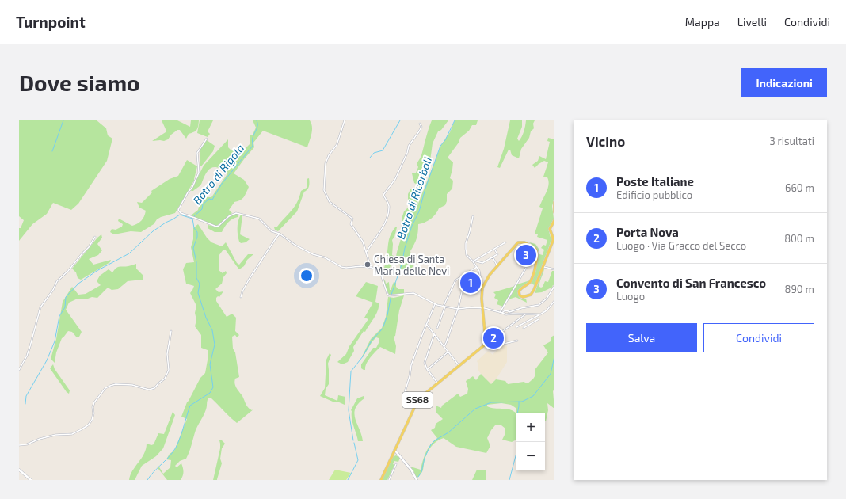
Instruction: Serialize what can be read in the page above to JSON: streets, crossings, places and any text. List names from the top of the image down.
{
  "streets": {
    "main road": ["SS68"]
  },
  "water": ["Botro di Rigola", "Botro di Ricorboli"],
  "places": ["Chiesa di Santa Maria delle Nevi"],
  "page": {
    "header": "Turnpoint",
    "nav": ["Mappa", "Livelli", "Condividi"],
    "buttons": [
      "Indicazioni",
      ["Salva", "Condividi"]
    ],
    "title": "Dove siamo",
    "heading": ["Vicino", "3 risultati"],
    "list": [
      {
        "mark": "1",
        "name": "Poste Italiane",
        "note": "Edificio pubblico",
        "value": "660 m"
      },
      {
        "mark": "2",
        "name": "Porta Nova",
        "note": "Luogo · Via Gracco del Secco",
        "value": "800 m"
      },
      {
        "mark": "3",
        "name": "Convento di San Francesco",
        "note": "Luogo",
        "value": "890 m"
      }
    ],
    "pins": ["3", "1", "2"],
    "map_buttons": ["+", "−"]
  }
}
